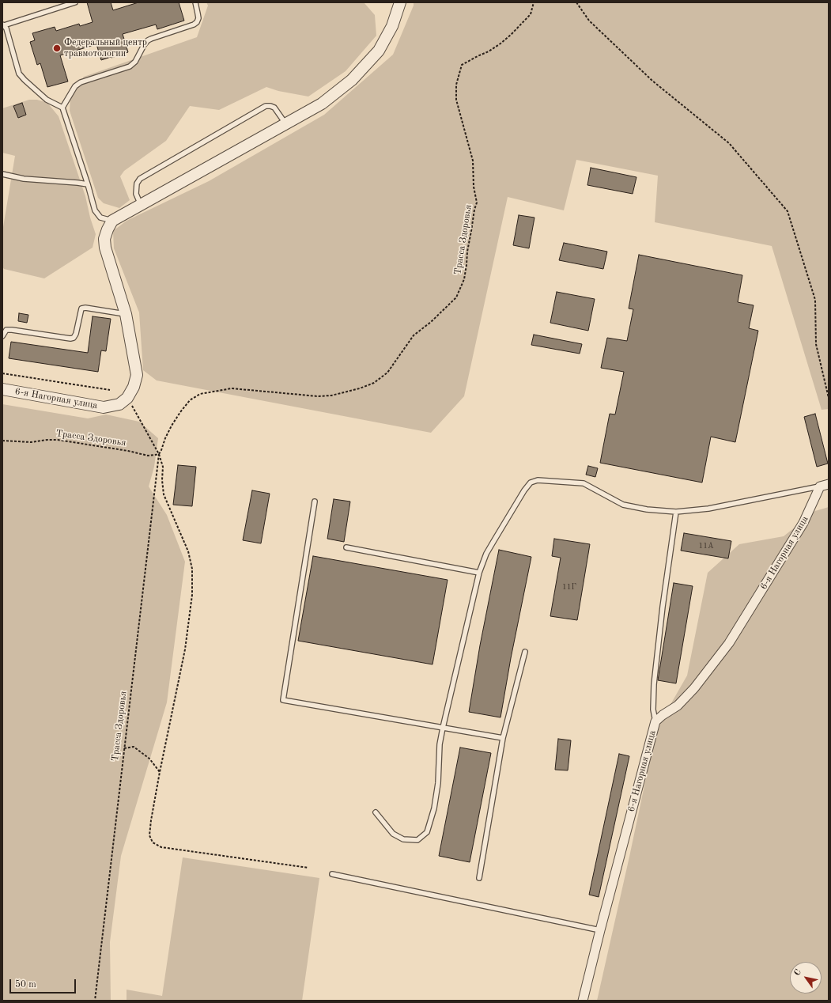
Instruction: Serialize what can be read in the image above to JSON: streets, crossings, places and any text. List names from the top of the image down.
{
  "streets": {
    "street": ["6-я Нагорная улица"],
    "path": ["Трасса Здоровья"]
  },
  "places": ["Федеральный центр травмотологии"],
  "house_numbers": ["11А", "11Г"],
  "scale_bar": "50 m",
  "north": "top left"
}
